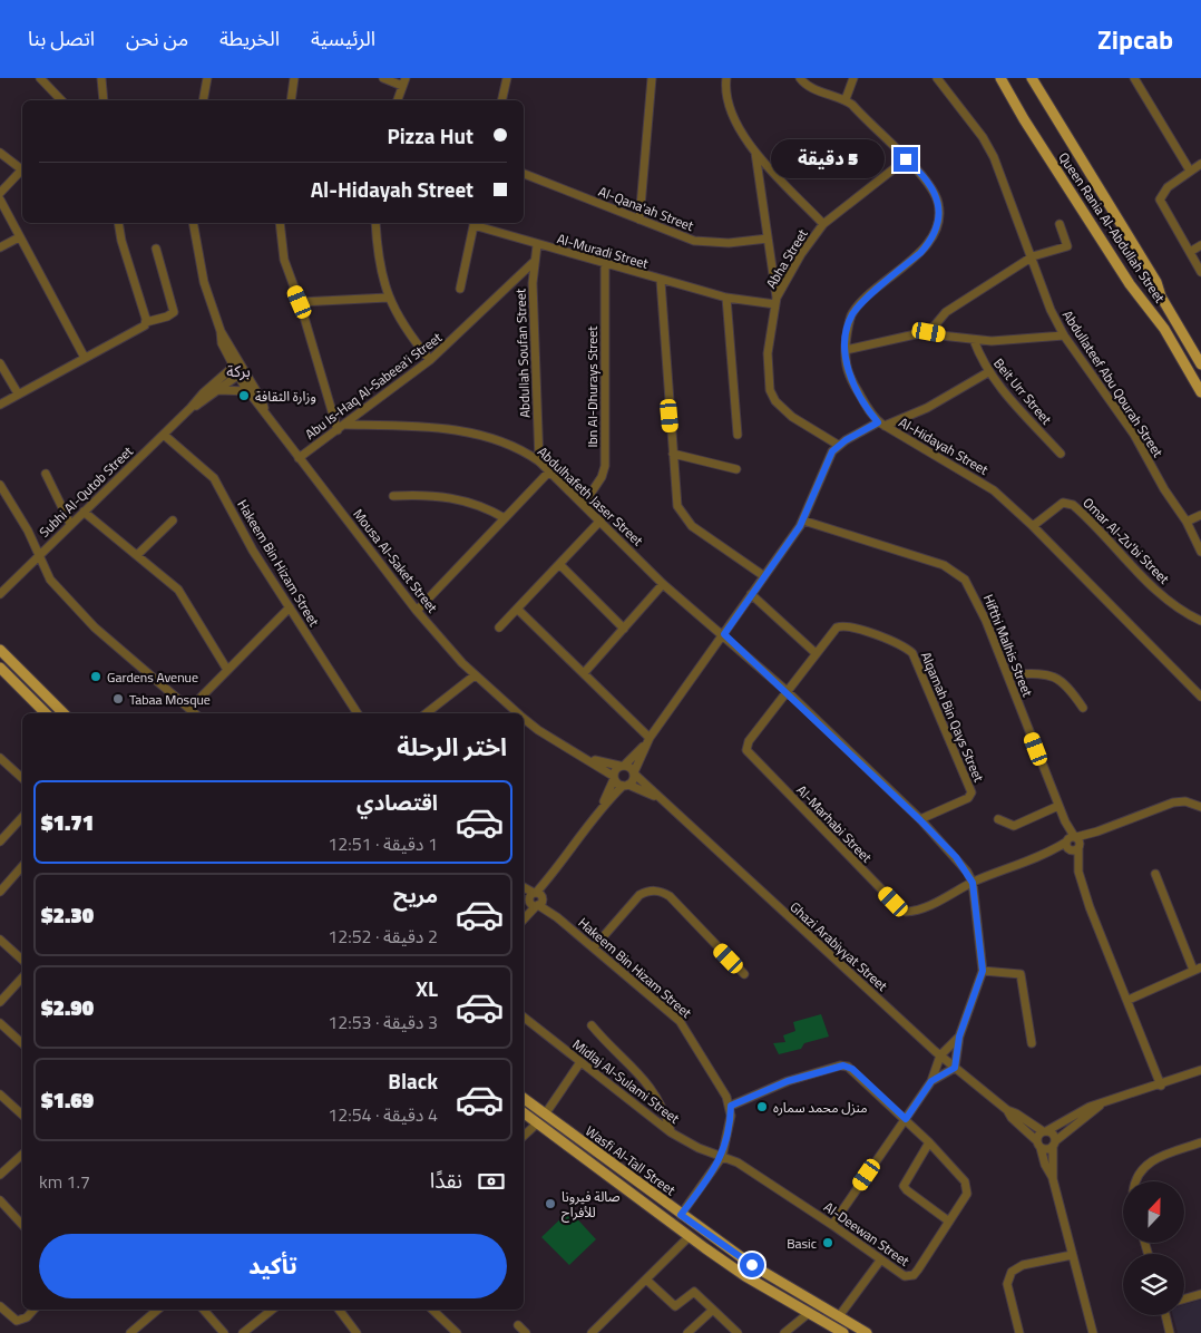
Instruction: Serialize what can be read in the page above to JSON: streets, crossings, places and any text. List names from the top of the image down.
{
  "streets": {
    "main road": ["Queen Rania Al-Abdullah Street", "Wasfi Al-Tall Street"],
    "street": [
      "Al-Qana'ah Street",
      "Al-Muradi Street",
      "Abha Street",
      "Abdullah Soufan Street",
      "Abdullateef Abu Qourah Street",
      "Abu Is-Haq Al-Sabeea'i Street",
      "Ibn Al-Dhurays Street",
      "Beit Urr Street",
      "Al-Hidayah Street",
      "Subhi Al-Qutob Street",
      "Abdulhafeth Jaser Street",
      "Omar Al-Zu'bi Street",
      "Mousa Al-Saket Street",
      "Hakeem Bin Hizam Street",
      "Hifthi Malhis Street",
      "Alqamah Bin Qays Street",
      "Al-Marhabi Street",
      "Ghazi Arabiyyat Street",
      "Midlaj Al-Sulami Street",
      "Al-Deewan Street"
    ]
  },
  "crossings": [
    ["Al-Muradi Street", "Abha Street"],
    ["Al-Muradi Street", "Abdullah Soufan Street"],
    ["Al-Muradi Street", "Ibn Al-Dhurays Street"],
    ["Abha Street", "Al-Hidayah Street"],
    ["Abdullah Soufan Street", "Abu Is-Haq Al-Sabeea'i Street"],
    ["Abdullah Soufan Street", "Abdulhafeth Jaser Street"],
    ["Abu Is-Haq Al-Sabeea'i Street", "Abdulhafeth Jaser Street"],
    ["Abu Is-Haq Al-Sabeea'i Street", "Mousa Al-Saket Street"],
    ["Ibn Al-Dhurays Street", "Abdulhafeth Jaser Street"],
    ["Al-Hidayah Street", "Omar Al-Zu'bi Street"],
    ["Subhi Al-Qutob Street", "Mousa Al-Saket Street"],
    ["Subhi Al-Qutob Street", "Hakeem Bin Hizam Street"],
    ["Abdulhafeth Jaser Street", "Alqamah Bin Qays Street"],
    ["Abdulhafeth Jaser Street", "Al-Marhabi Street"],
    ["Mousa Al-Saket Street", "Ghazi Arabiyyat Street"],
    ["Hakeem Bin Hizam Street", "Al-Deewan Street"],
    ["Alqamah Bin Qays Street", "Al-Marhabi Street"],
    ["Midlaj Al-Sulami Street", "Al-Deewan Street"]
  ],
  "districts": ["بركة"],
  "places": [
    "وزارة الثقافة",
    "Gardens Avenue",
    "Tabaa Mosque",
    "منزل محمد سماره",
    "صالة فيرونا للأفراح",
    "Basic"
  ],
  "north": "top",
  "page": {
    "header": "Zipcab",
    "nav": [
      "الرئيسية",
      "الخريطة",
      "من نحن",
      "اتصل بنا"
    ],
    "banner": ["Pizza Hut", "Al-Hidayah Street"],
    "bubble": "5 دقيقة",
    "heading": "اختر الرحلة",
    "list": [
      {
        "name": "اقتصادي",
        "note": "1 دقيقة · 12:51",
        "value": "$1.71"
      },
      {
        "name": "مريح",
        "note": "2 دقيقة · 12:52",
        "value": "$2.30"
      },
      {
        "name": "XL",
        "note": "3 دقيقة · 12:53",
        "value": "$2.90"
      },
      {
        "name": "Black",
        "note": "4 دقيقة · 12:54",
        "value": "$1.69"
      }
    ],
    "pay": ["نقدًا", "1.7 km"],
    "buttons": "تأكيد"
  }
}
